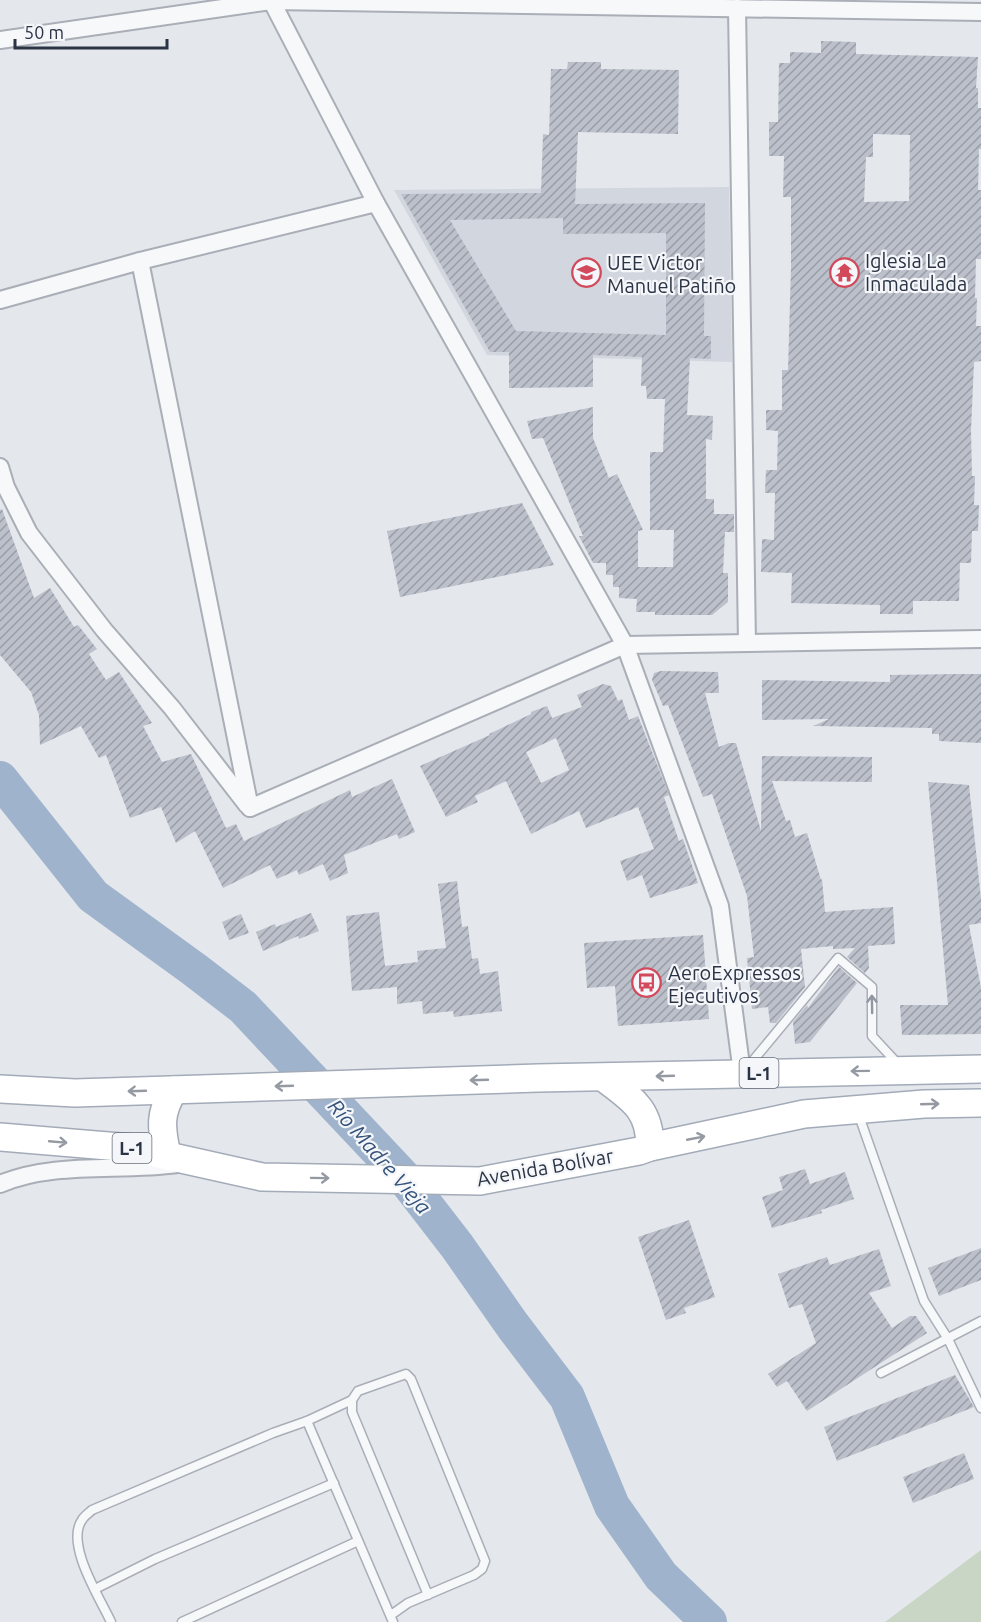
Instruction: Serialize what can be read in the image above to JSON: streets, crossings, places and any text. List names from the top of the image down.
{
  "streets": {
    "main road": ["L-1", "Avenida Bolívar"]
  },
  "water": ["Río Madre Vieja"],
  "places": {
    "temple": ["Iglesia La Inmaculada"],
    "school or university": ["UEE Victor Manuel Patiño"],
    "bus stop": ["AeroExpressos Ejecutivos"]
  },
  "scale_bar": "50 m"
}
